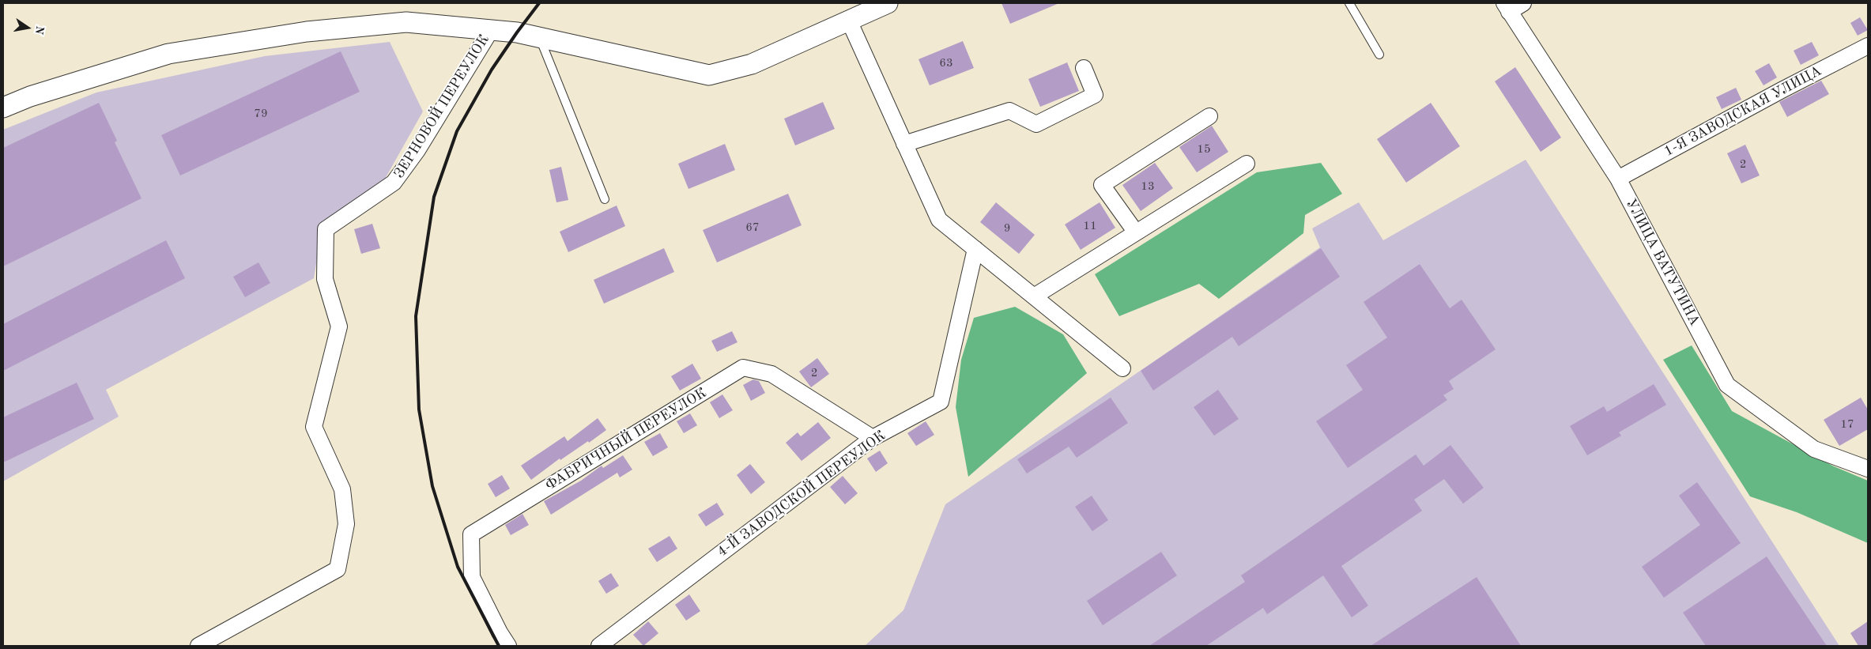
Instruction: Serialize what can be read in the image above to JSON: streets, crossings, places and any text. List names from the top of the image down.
{
  "streets": {
    "street": [
      "ЗЕРНОВОЙ ПЕРЕУЛОК",
      "1-Я ЗАВОДСКАЯ УЛИЦА",
      "УЛИЦА ВАТУТИНА",
      "ФАБРИЧНЫЙ ПЕРЕУЛОК",
      "4-Й ЗАВОДСКОЙ ПЕРЕУЛОК"
    ]
  },
  "crossings": [
    ["1-Я ЗАВОДСКАЯ УЛИЦА", "УЛИЦА ВАТУТИНА"],
    ["ФАБРИЧНЫЙ ПЕРЕУЛОК", "4-Й ЗАВОДСКОЙ ПЕРЕУЛОК"]
  ],
  "house_numbers": [
    "63",
    "79",
    "15",
    "2",
    "13",
    "11",
    "67",
    "9",
    "2",
    "17"
  ],
  "north": "right"
}
